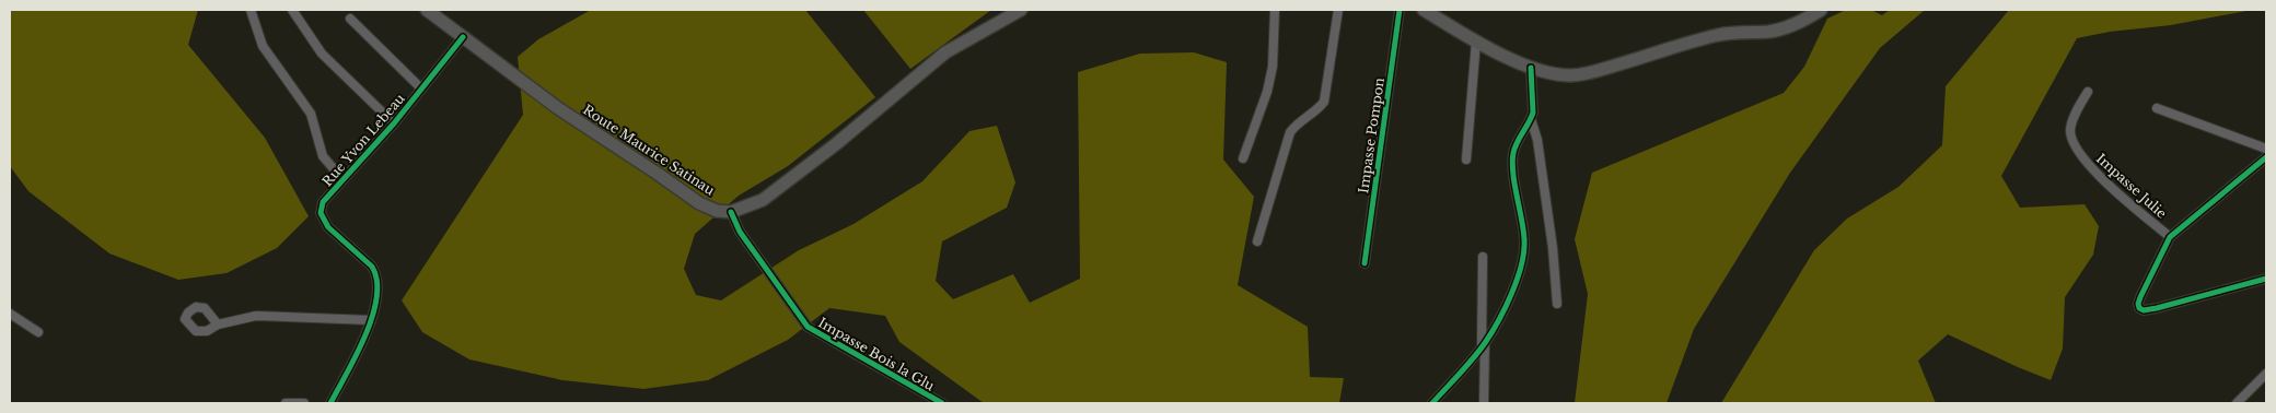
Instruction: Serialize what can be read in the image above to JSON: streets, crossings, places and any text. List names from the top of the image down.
{
  "streets": {
    "main road": ["Route Maurice Satinau"],
    "street": [
      "Impasse Pompon",
      "Rue Yvon Lebeau",
      "Impasse Julie",
      "Impasse Bois la Glu"
    ]
  },
  "crossings": [
    ["Rue Yvon Lebeau", "Route Maurice Satinau"],
    ["Route Maurice Satinau", "Impasse Bois la Glu"]
  ]
}
